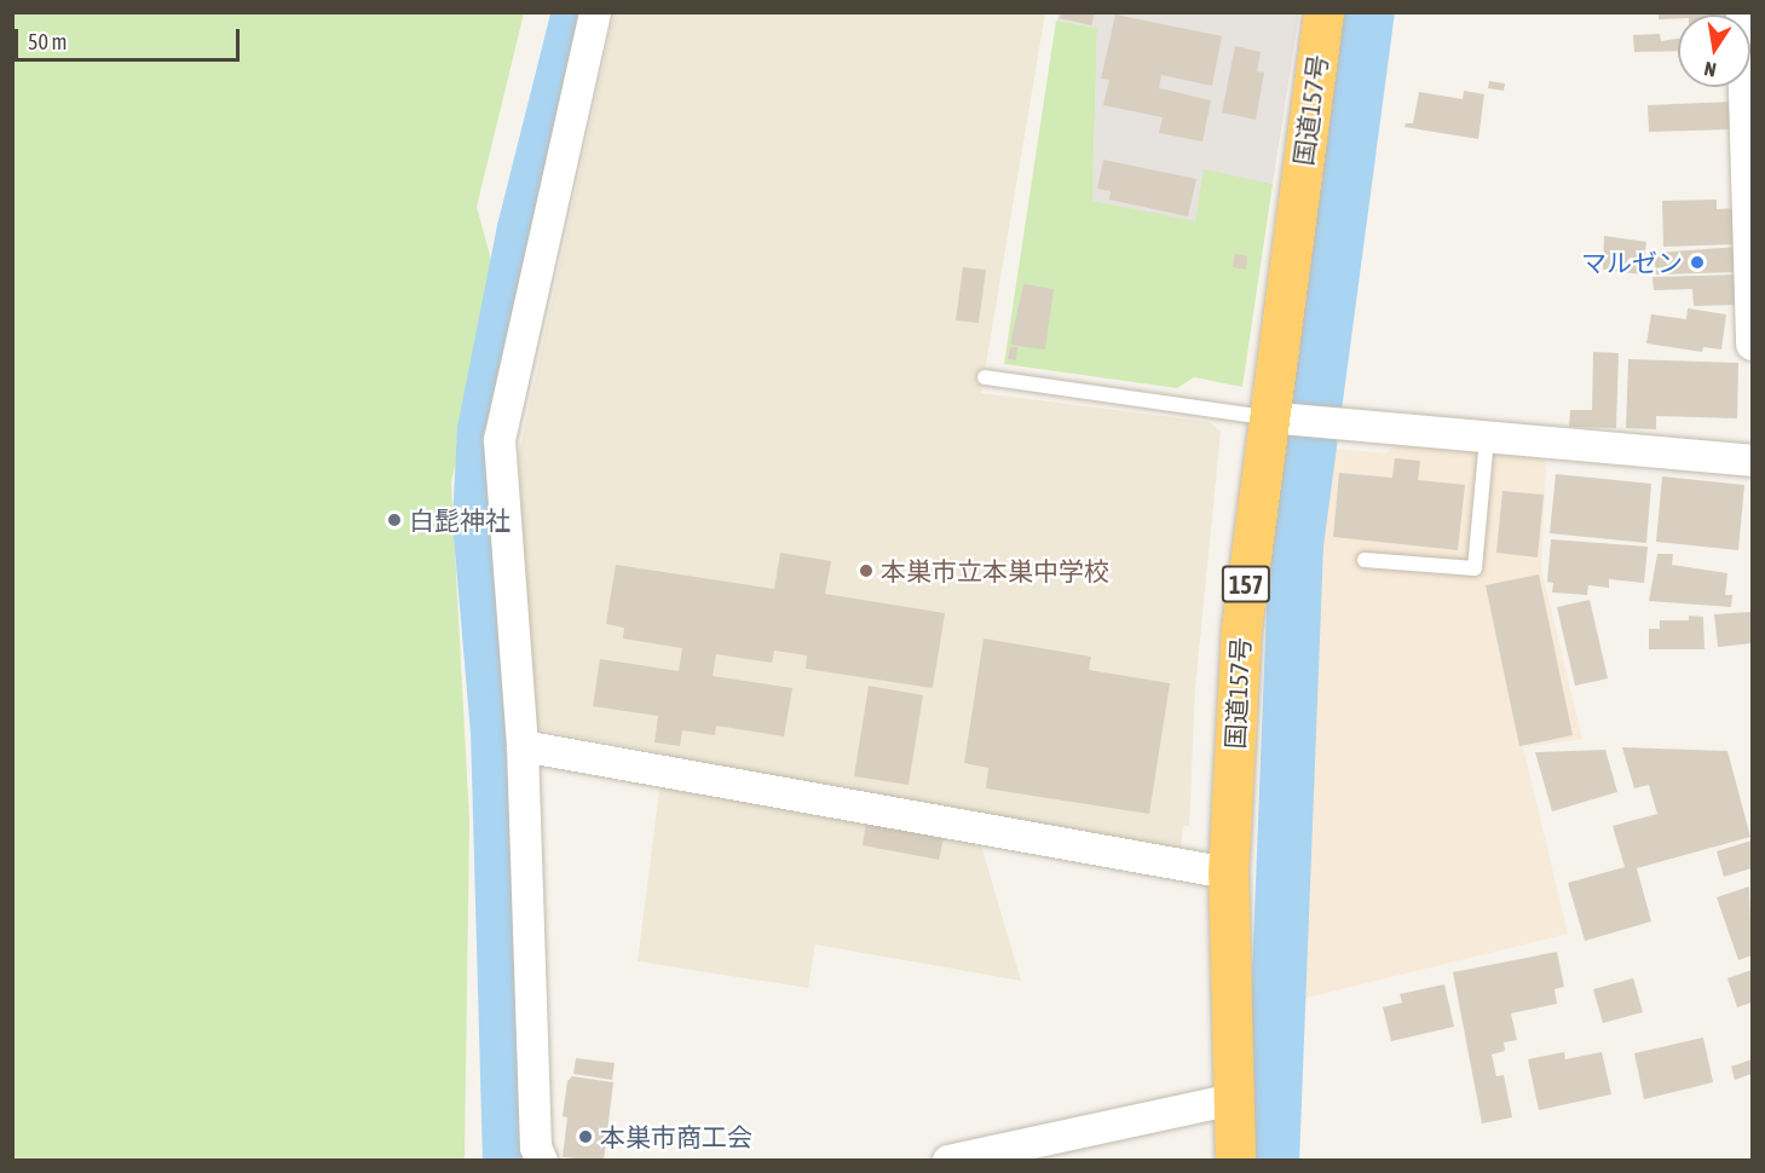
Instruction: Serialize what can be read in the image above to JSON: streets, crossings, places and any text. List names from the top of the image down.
{
  "streets": {
    "highway": ["国道157号", "157"]
  },
  "places": [
    "マルゼン",
    "白髭神社",
    "本巣市立本巣中学校",
    "本巣市商工会"
  ],
  "scale_bar": "50 m",
  "north": "bottom"
}
